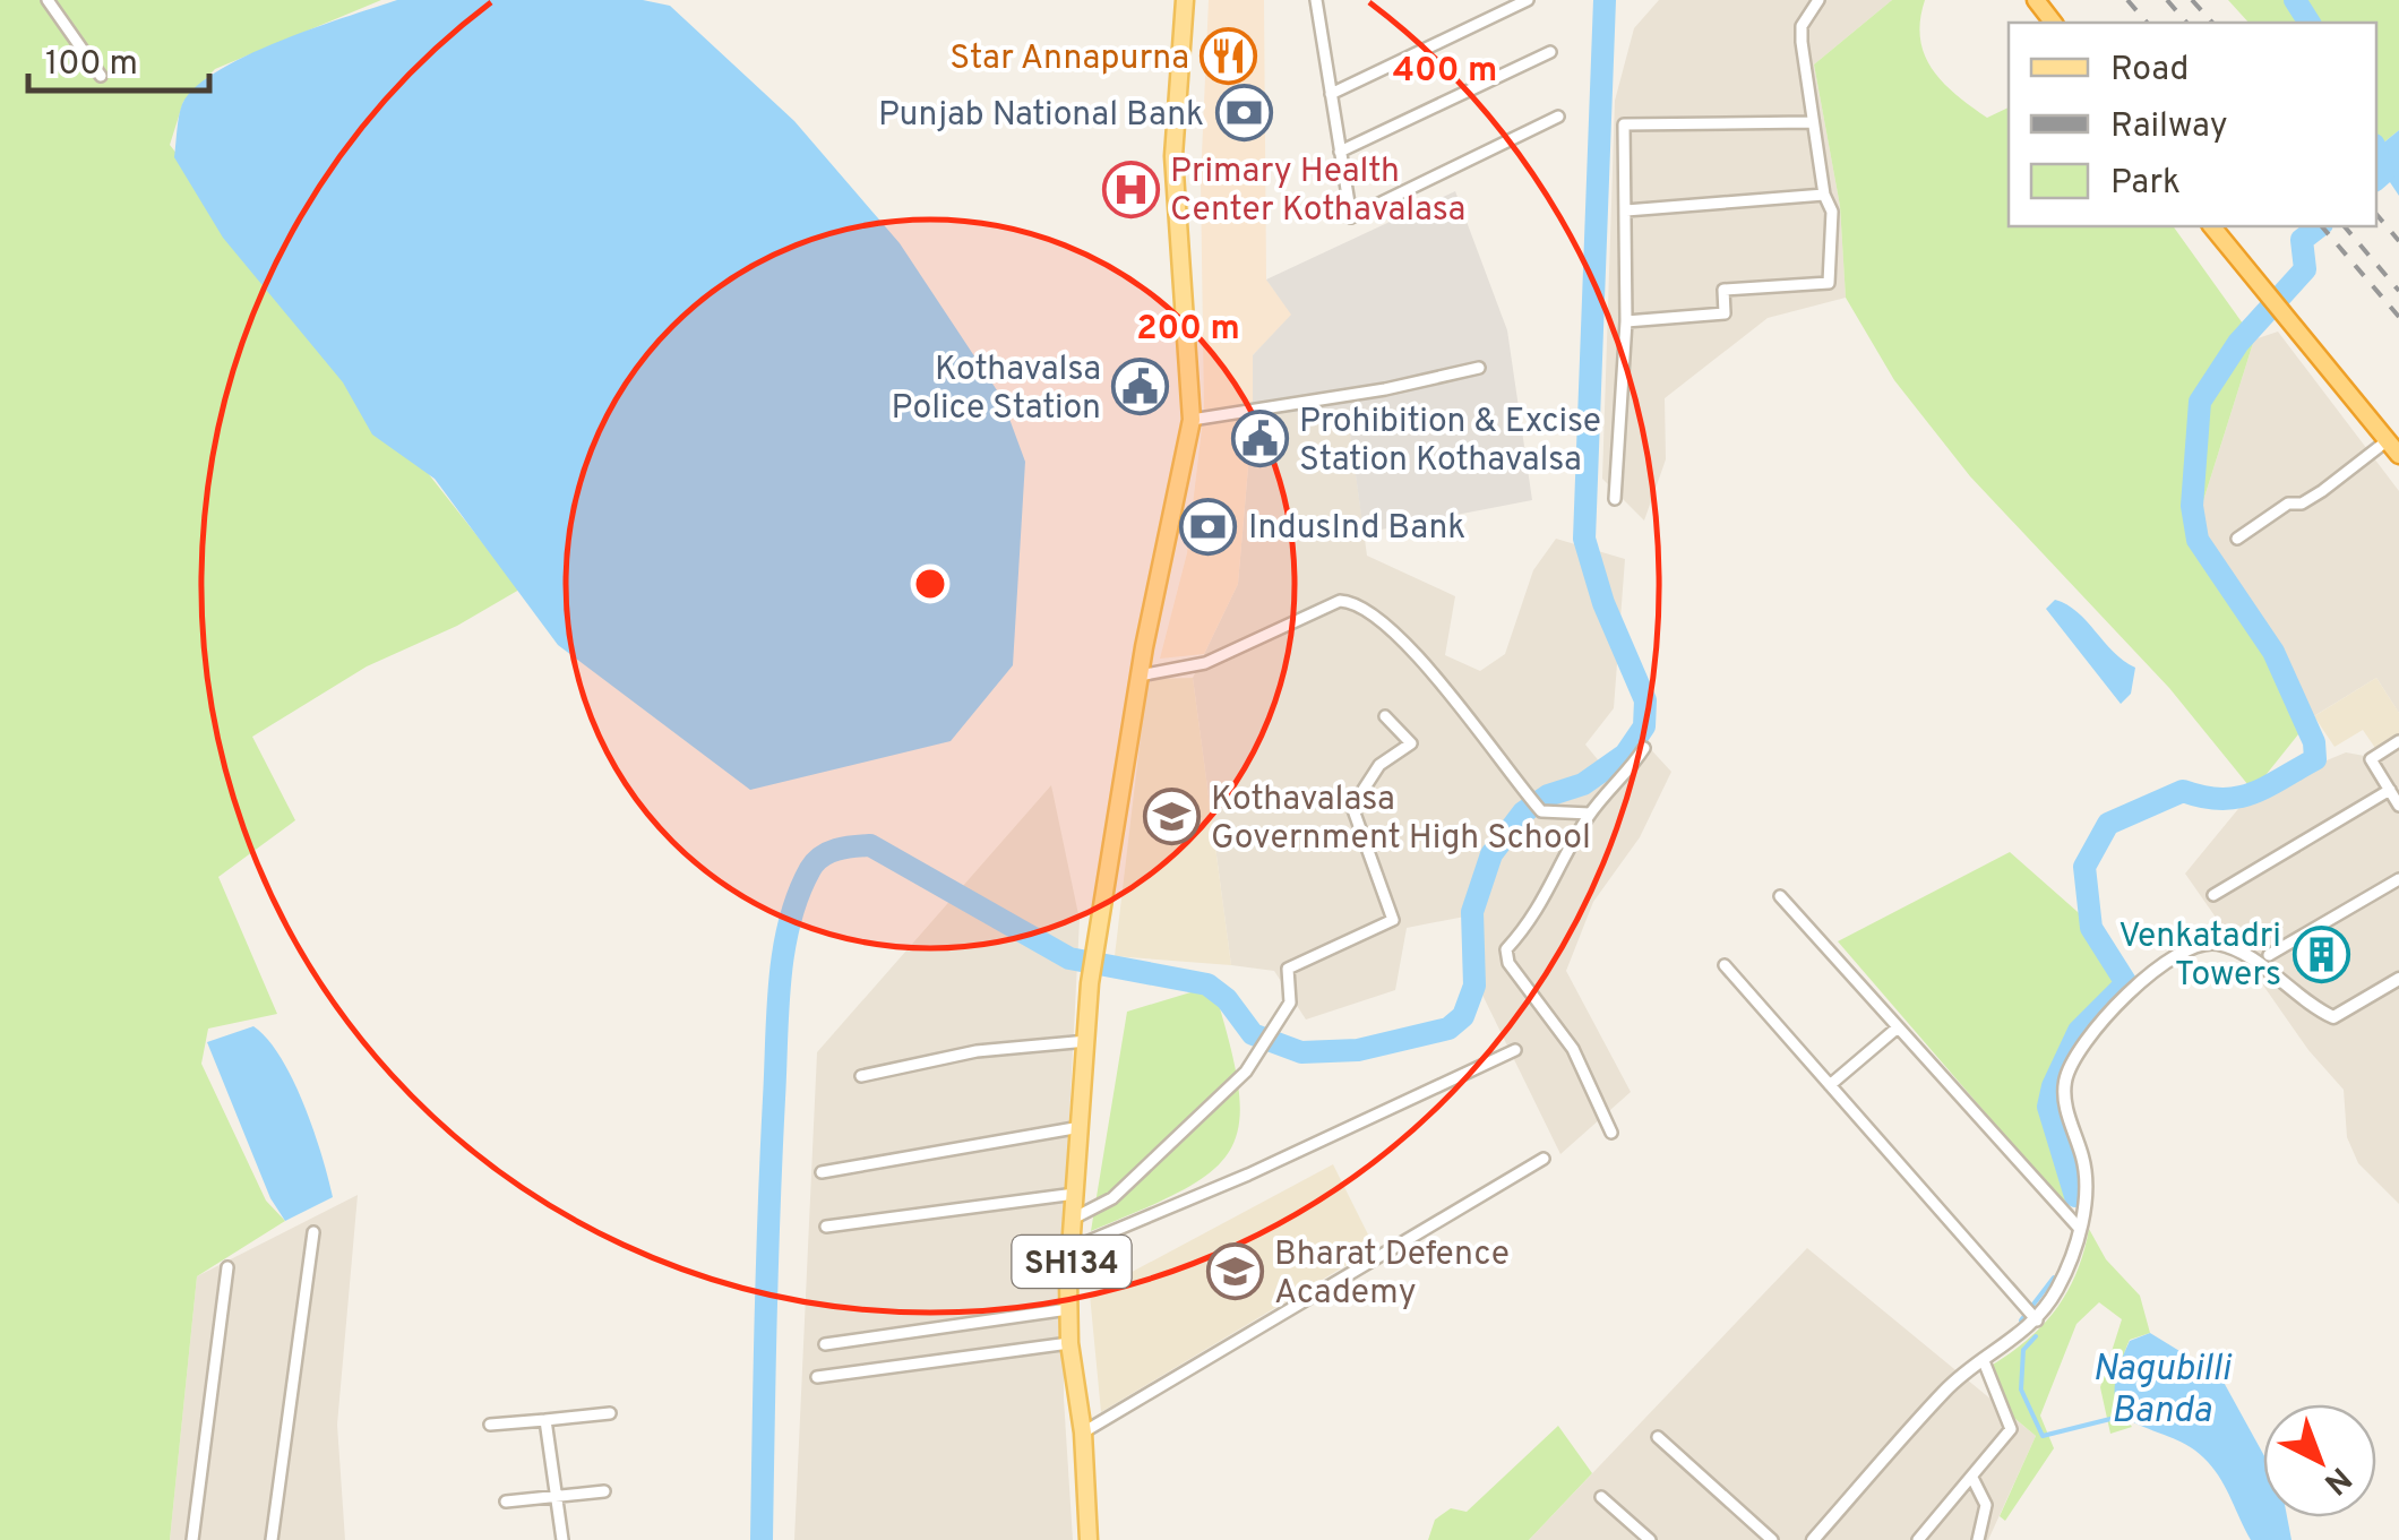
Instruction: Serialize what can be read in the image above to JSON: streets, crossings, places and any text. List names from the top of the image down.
{
  "streets": {
    "main road": ["SH134"]
  },
  "water": ["Nagubilli Banda"],
  "places": {
    "restaurant": ["Star Annapurna"],
    "bank": ["Punjab National Bank", "IndusInd Bank"],
    "hospital": ["Primary Health Center Kothavalasa"],
    "public building": ["Kothavalsa Police Station", "Prohibition & Excise Station Kothavalsa"],
    "school or university": ["Kothavalasa Government High School", "Bharat Defence Academy"],
    "building": ["Venkatadri Towers"]
  },
  "legend": ["Road", "Railway", "Park"],
  "scale_bar": "100 m",
  "north": "bottom right",
  "rings": ["400 m", "200 m"]
}
